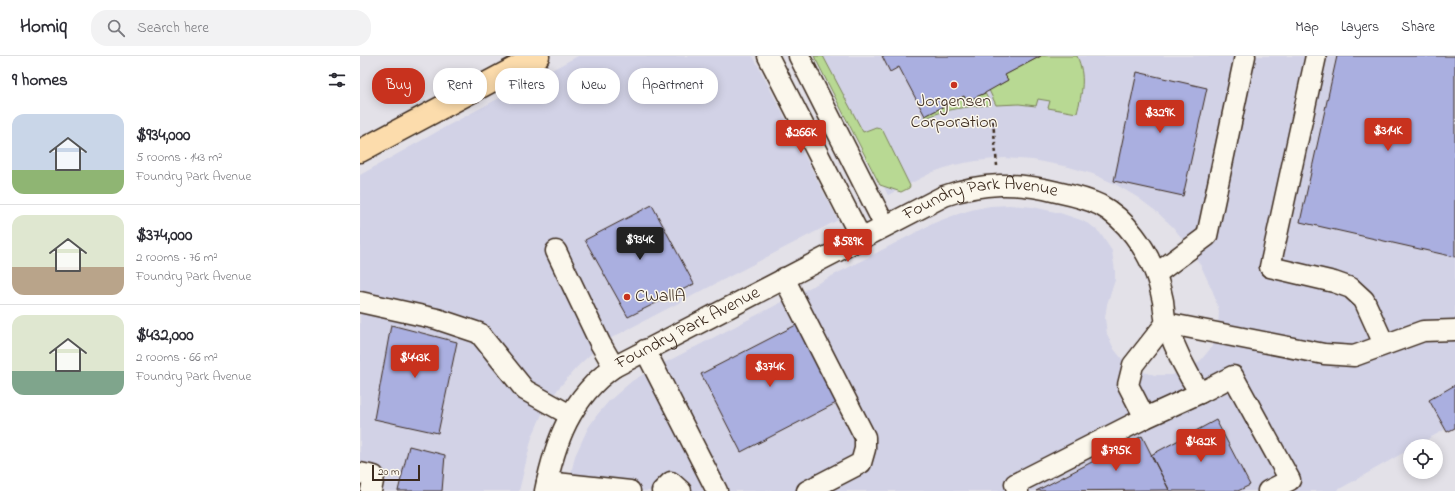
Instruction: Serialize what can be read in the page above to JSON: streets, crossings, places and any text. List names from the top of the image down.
{
  "streets": {
    "street": ["Foundry Park Avenue"]
  },
  "places": ["Jorgensen Corporation", "CWallA"],
  "scale_bar": "20 m",
  "page": {
    "header": "Homiq",
    "search": "Search here",
    "nav": ["Map", "Layers", "Share"],
    "heading": "9 homes",
    "chip": [
      "Buy",
      "Rent",
      "Filters",
      "New",
      "Apartment"
    ],
    "price": [
      "$329K",
      "$314K",
      "$266K",
      "$934K",
      "$589K",
      "$443K",
      "$374K",
      "$432K",
      "$795K"
    ],
    "list": [
      {
        "name": "$934,000",
        "note": "5 rooms · 143 m² · Foundry Park Avenue"
      },
      {
        "name": "$374,000",
        "note": "2 rooms · 76 m² · Foundry Park Avenue"
      },
      {
        "name": "$432,000",
        "note": "2 rooms · 66 m² · Foundry Park Avenue"
      }
    ],
    "scale": "20 m"
  }
}
